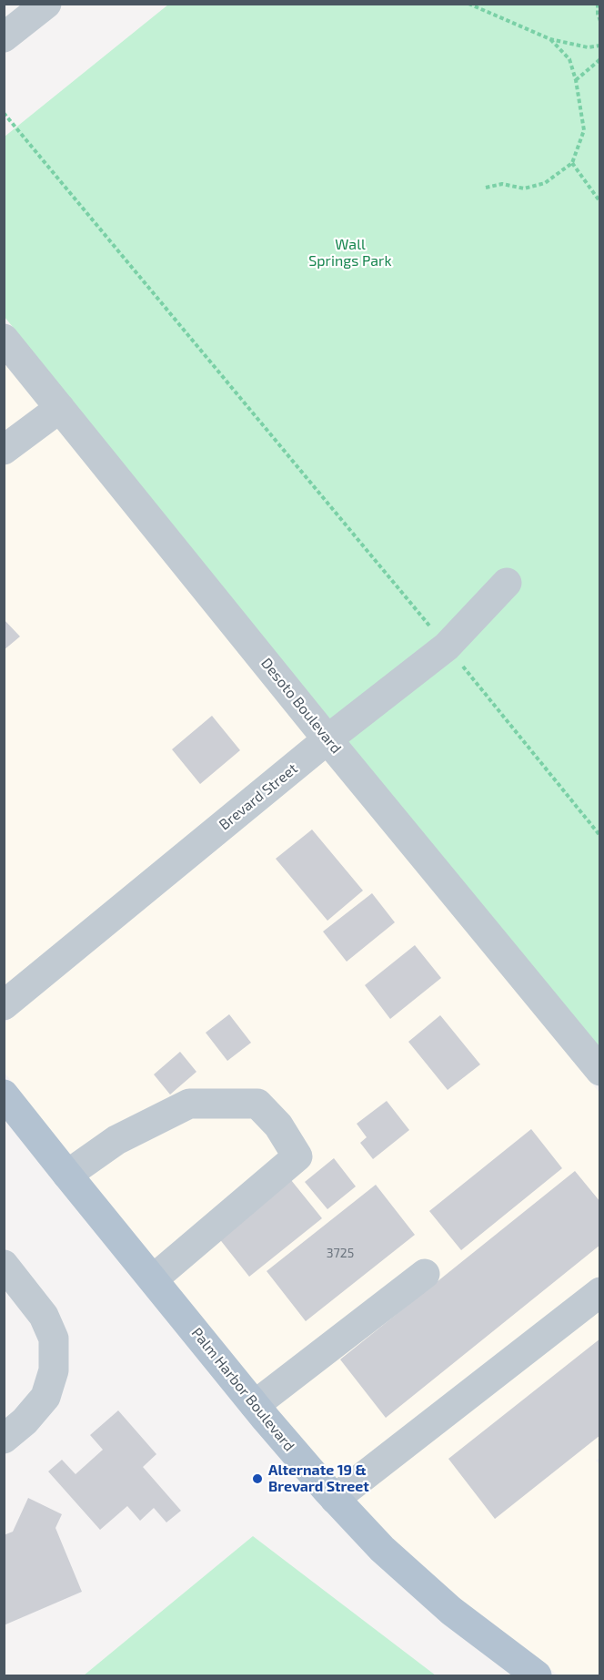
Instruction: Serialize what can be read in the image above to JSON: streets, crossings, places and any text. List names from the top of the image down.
{
  "streets": {
    "main road": ["Palm Harbor Boulevard"],
    "street": ["Desoto Boulevard", "Brevard Street"]
  },
  "crossings": [
    ["Desoto Boulevard", "Brevard Street"]
  ],
  "parks": ["Wall Springs Park"],
  "places": ["Alternate 19 & Brevard Street"],
  "house_numbers": ["3725"]
}
